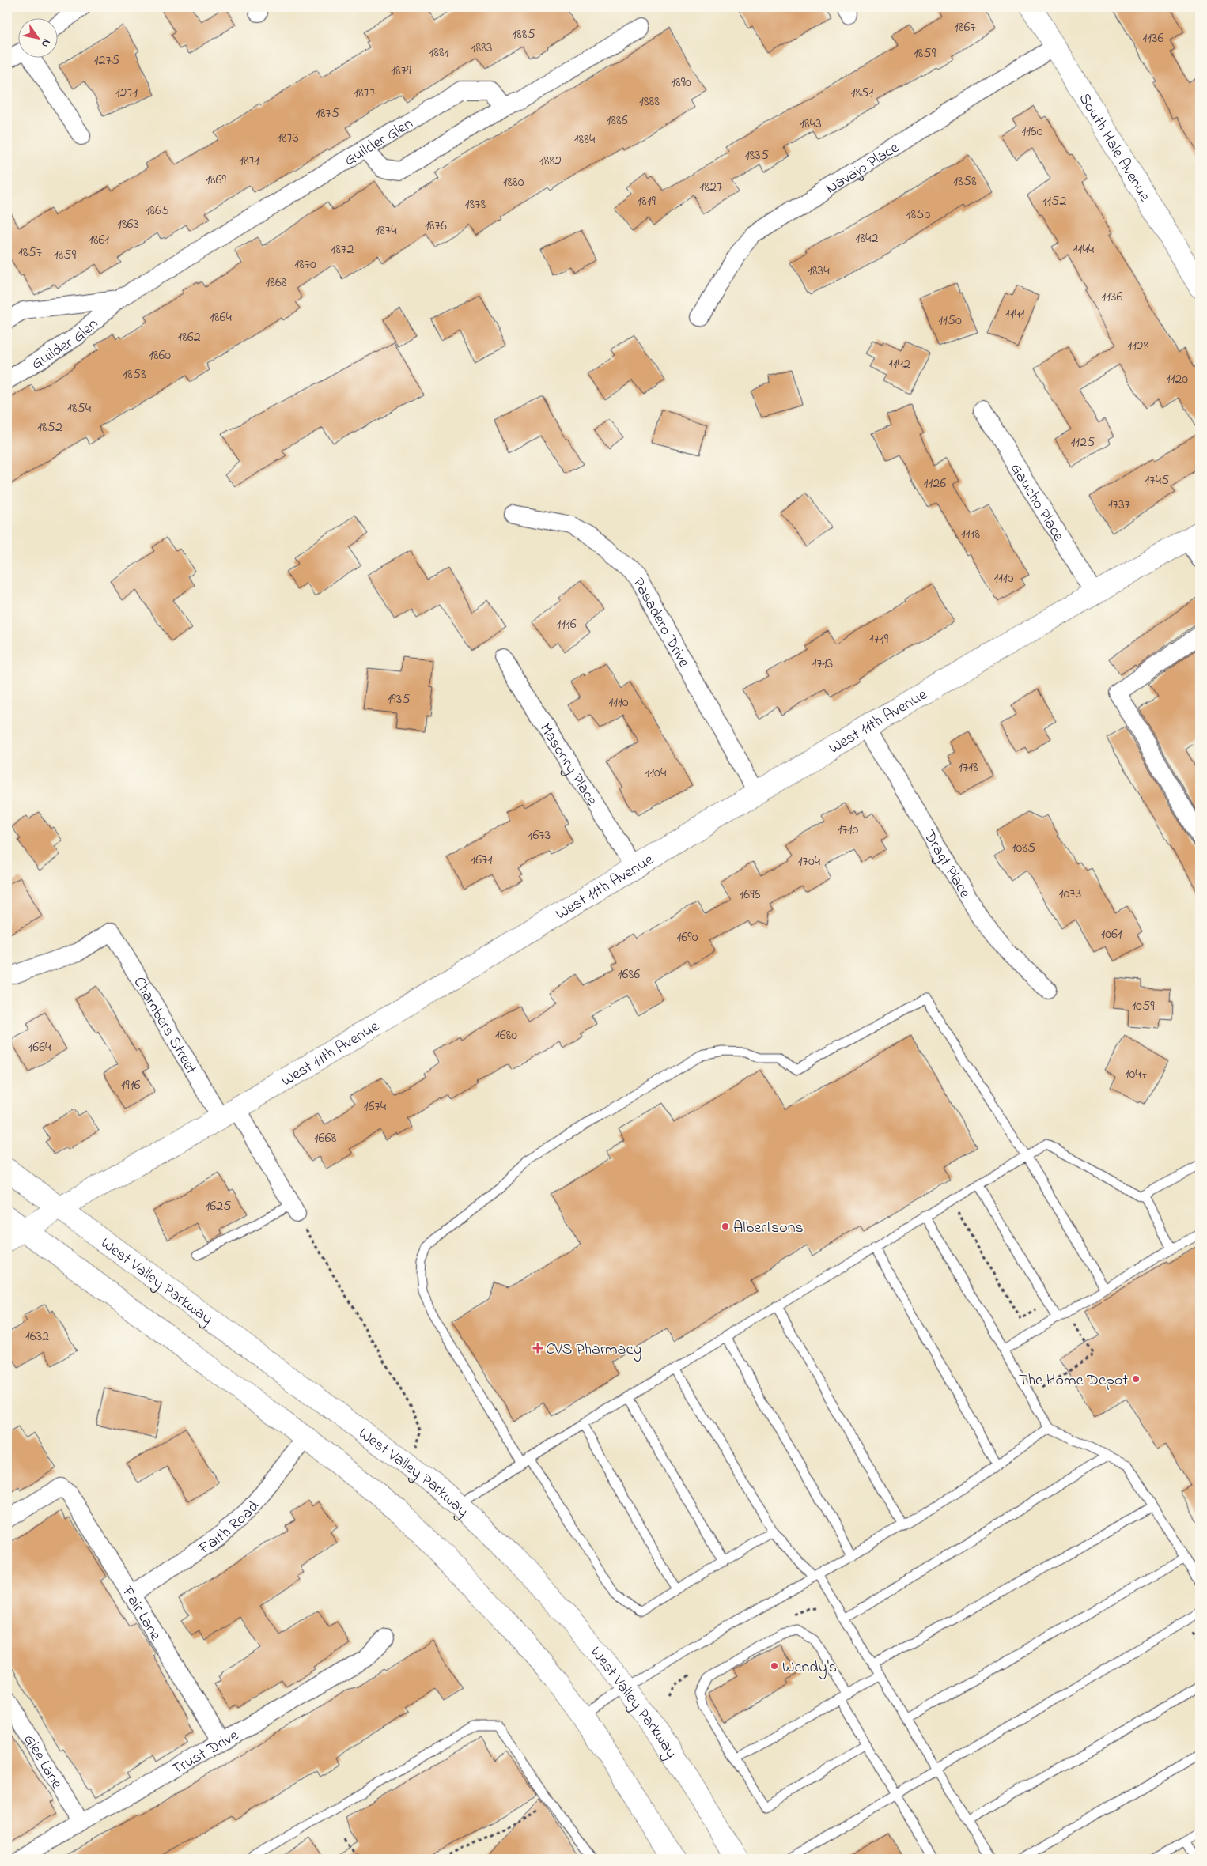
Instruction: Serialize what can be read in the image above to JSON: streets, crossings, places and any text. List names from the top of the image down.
{
  "streets": {
    "main road": ["South Hale Avenue", "West 11th Avenue", "West Valley Parkway"],
    "street": [
      "Guilder Glen",
      "Navajo Place",
      "Gaucho Place",
      "Pasadero Drive",
      "Masonry Place",
      "Dragt Place",
      "Chambers Street",
      "Faith Road",
      "Fair Lane",
      "Trust Drive",
      "Glee Lane"
    ]
  },
  "crossings": [
    ["South Hale Avenue", "Navajo Place"],
    ["Gaucho Place", "West 11th Avenue"],
    ["Pasadero Drive", "West 11th Avenue"],
    ["West 11th Avenue", "Masonry Place"],
    ["West 11th Avenue", "Dragt Place"],
    ["West 11th Avenue", "Chambers Street"],
    ["West 11th Avenue", "West Valley Parkway"],
    ["Faith Road", "Fair Lane"],
    ["Fair Lane", "Trust Drive"],
    ["Trust Drive", "Glee Lane"]
  ],
  "places": {
    "other": ["Albertsons", "The Home Depot", "Wendy's"],
    "health": ["CVS Pharmacy"]
  },
  "house_numbers": [
    "1867",
    "1885",
    "1136",
    "1883",
    "1881",
    "1859",
    "1275",
    "1879",
    "1890",
    "1271",
    "1877",
    "1851",
    "1888",
    "1875",
    "1886",
    "1843",
    "1160",
    "1873",
    "1884",
    "1835",
    "1871",
    "1882",
    "1869",
    "1858",
    "1880",
    "1827",
    "1819",
    "1152",
    "1878",
    "1865",
    "1850",
    "1863",
    "1876",
    "1874",
    "1842",
    "1861",
    "1872",
    "1144",
    "1857",
    "1859",
    "1870",
    "1834",
    "1868",
    "1136",
    "1141",
    "1864",
    "1150",
    "1862",
    "1128",
    "1860",
    "1142",
    "1858",
    "1120",
    "1854",
    "1852",
    "1125",
    "1745",
    "1126",
    "1737",
    "1118",
    "1110",
    "1116",
    "1719",
    "1713",
    "1935",
    "1110",
    "1718",
    "1104",
    "1710",
    "1673",
    "1085",
    "1671",
    "1704",
    "1073",
    "1696",
    "1061",
    "1690",
    "1686",
    "1059",
    "1680",
    "1664",
    "1047",
    "1916",
    "1674",
    "1668",
    "1625",
    "1632"
  ],
  "north": "bottom right"
}
